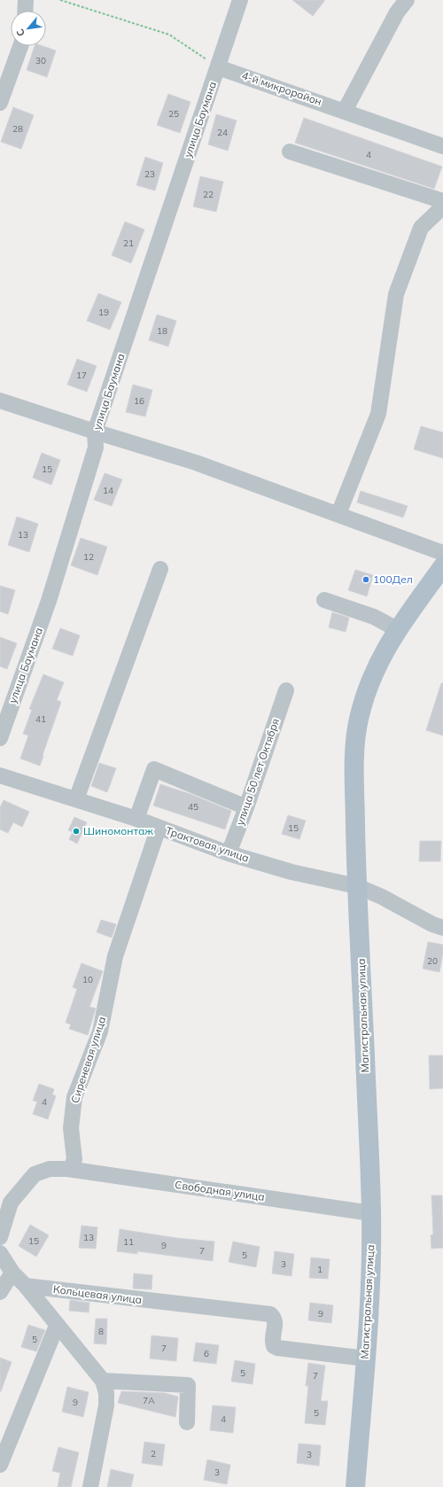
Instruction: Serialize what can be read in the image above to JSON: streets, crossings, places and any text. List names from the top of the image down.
{
  "streets": {
    "main road": ["Магистральная улица"],
    "street": [
      "4-й микрорайон",
      "улица Баумана",
      "улица 50 лет Октября",
      "Трактовая улица",
      "Сиреневая улица",
      "Свободная улица",
      "Кольцевая улица"
    ]
  },
  "crossings": [
    ["4-й микрорайон", "улица Баумана"],
    ["улица 50 лет Октября", "Трактовая улица"],
    ["Трактовая улица", "Магистральная улица"],
    ["Трактовая улица", "Сиреневая улица"],
    ["Магистральная улица", "Свободная улица"],
    ["Магистральная улица", "Кольцевая улица"],
    ["Сиреневая улица", "Свободная улица"]
  ],
  "places": ["100Дел", "Шиномонтаж"],
  "house_numbers": [
    "30",
    "25",
    "28",
    "24",
    "4",
    "23",
    "22",
    "21",
    "19",
    "18",
    "17",
    "16",
    "15",
    "14",
    "13",
    "12",
    "41",
    "45",
    "15",
    "20",
    "10",
    "4",
    "13",
    "15",
    "11",
    "9",
    "7",
    "5",
    "3",
    "1",
    "9",
    "8",
    "5",
    "7",
    "6",
    "5",
    "7",
    "7А",
    "9",
    "5",
    "4",
    "2",
    "3",
    "3"
  ],
  "north": "bottom left"
}
